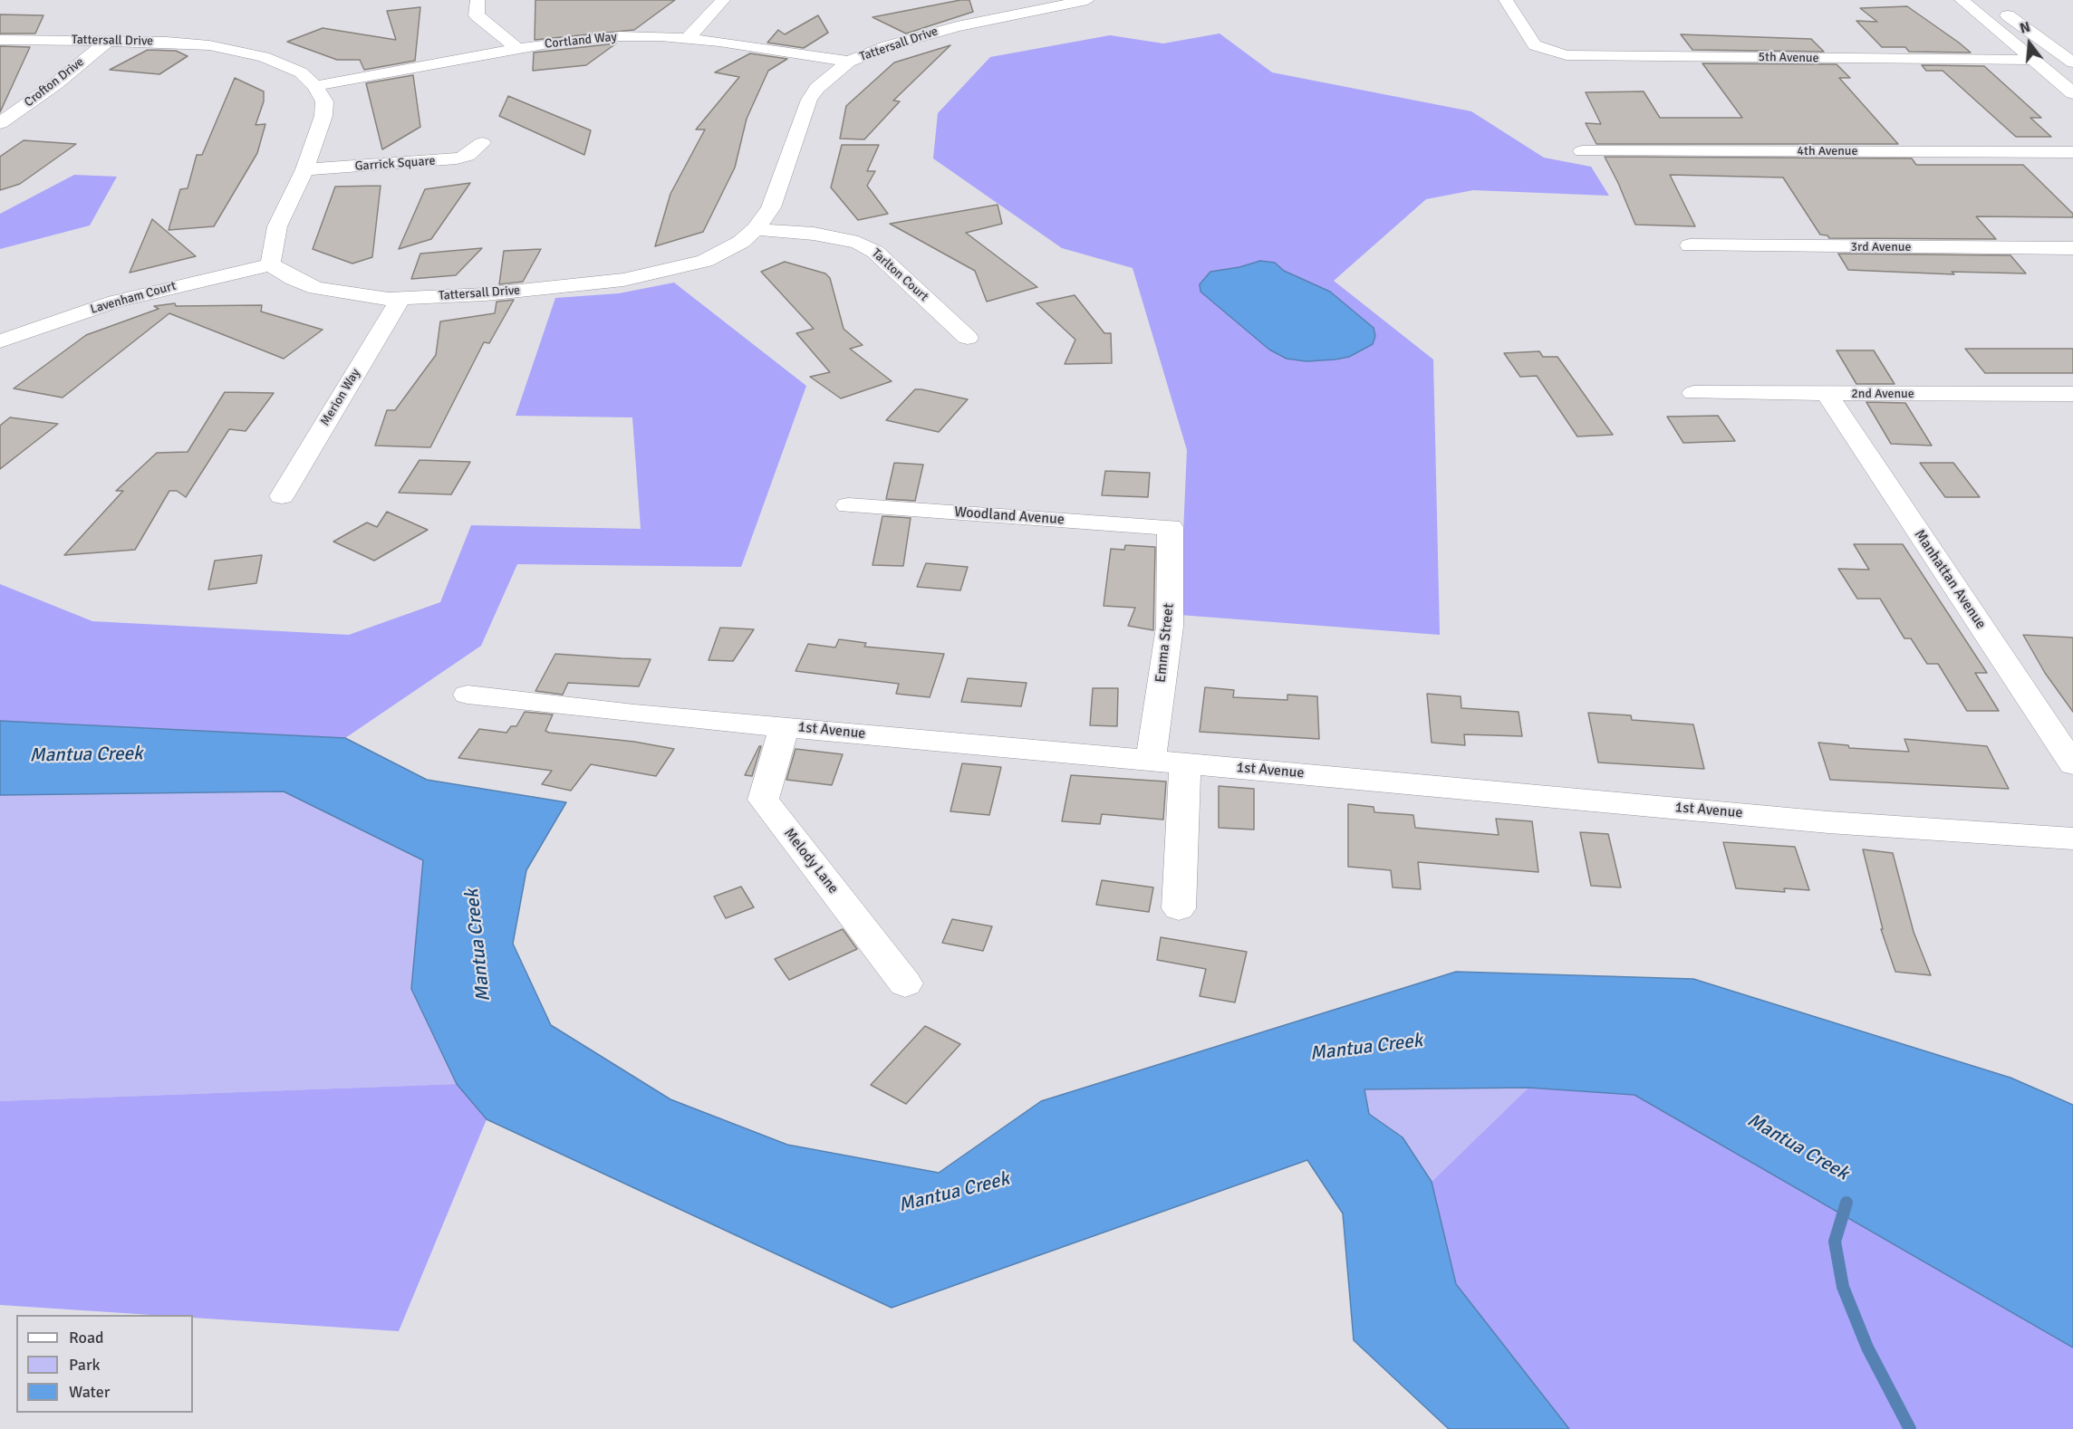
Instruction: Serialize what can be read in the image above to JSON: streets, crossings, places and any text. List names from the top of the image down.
{
  "streets": {
    "street": [
      "Tattersall Drive",
      "Cortland Way",
      "5th Avenue",
      "Crofton Drive",
      "4th Avenue",
      "Garrick Square",
      "3rd Avenue",
      "Tarlton Court",
      "Lavenham Court",
      "2nd Avenue",
      "Merion Way",
      "Woodland Avenue",
      "Manhattan Avenue",
      "Emma Street",
      "1st Avenue",
      "Melody Lane"
    ]
  },
  "crossings": [
    ["Tattersall Drive", "Cortland Way"],
    ["Tattersall Drive", "Crofton Drive"],
    ["Tattersall Drive", "Tarlton Court"],
    ["Tattersall Drive", "Lavenham Court"],
    ["Tattersall Drive", "Merion Way"],
    ["2nd Avenue", "Manhattan Avenue"],
    ["Woodland Avenue", "Emma Street"],
    ["Emma Street", "1st Avenue"],
    ["1st Avenue", "Melody Lane"]
  ],
  "water": ["Mantua Creek"],
  "legend": ["Road", "Park", "Water"],
  "north": "top"
}
